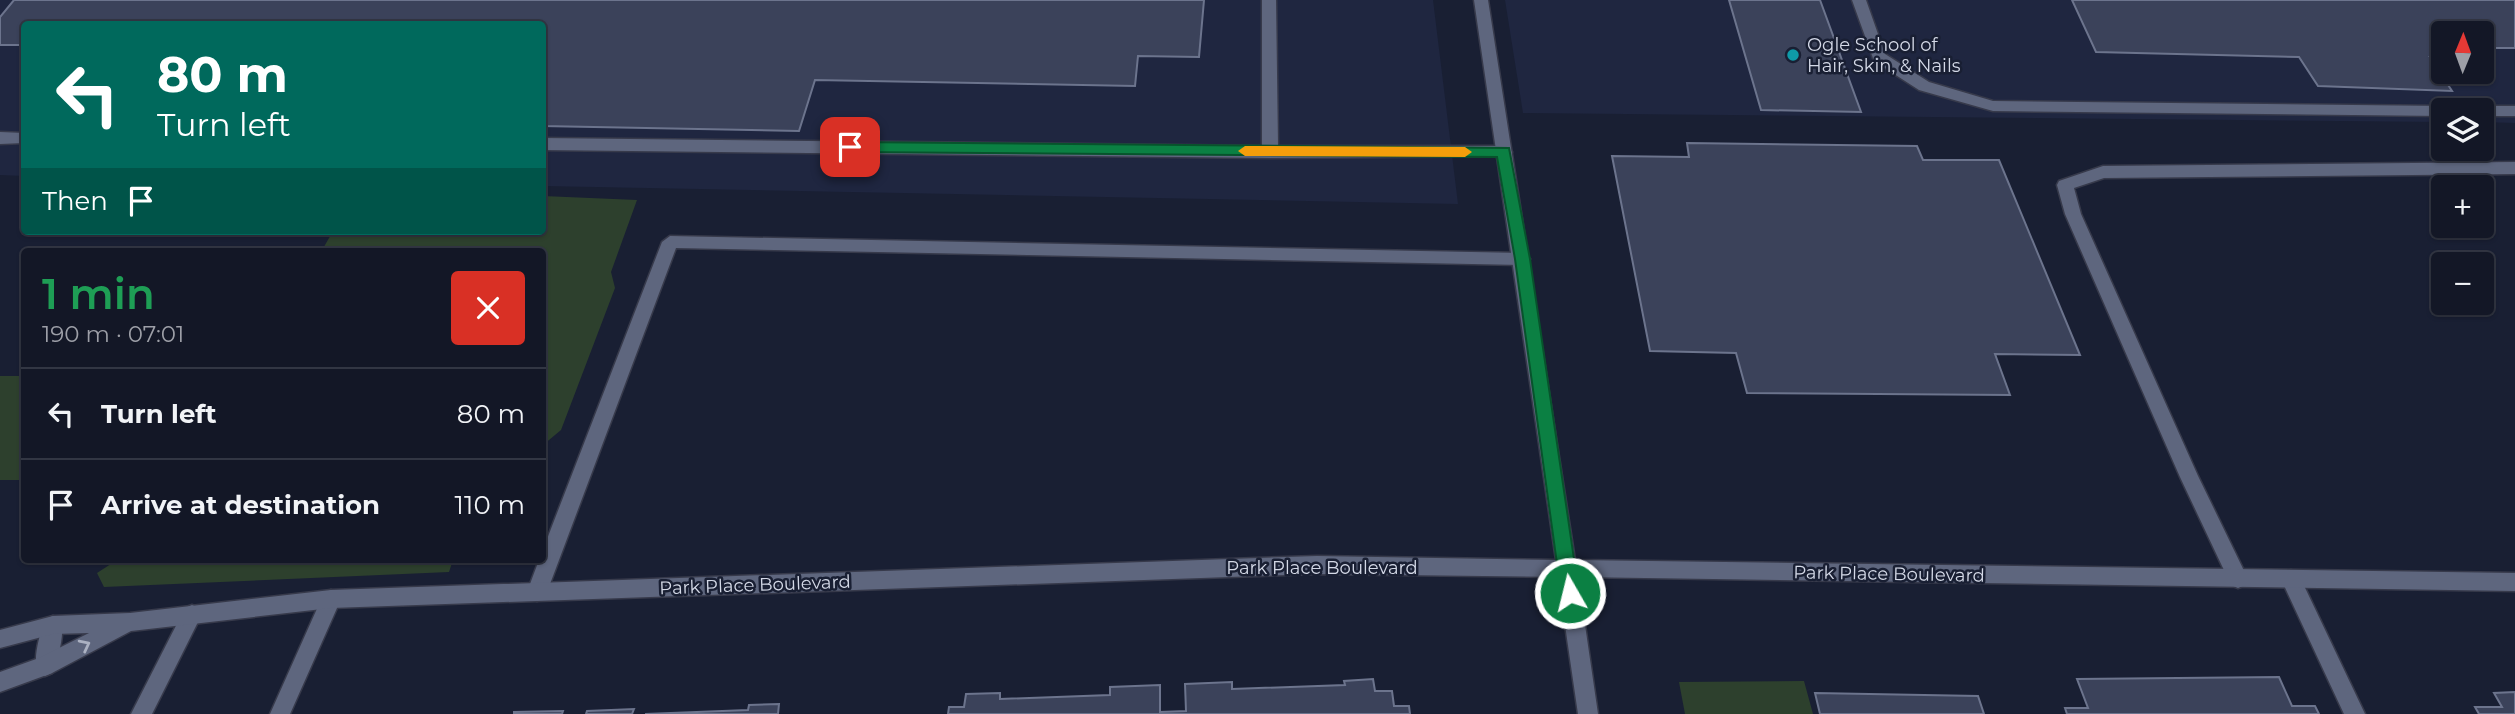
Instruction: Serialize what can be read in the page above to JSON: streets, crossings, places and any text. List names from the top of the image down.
{
  "streets": {
    "street": ["Park Place Boulevard"]
  },
  "places": ["Ogle School of Hair, Skin, & Nails"],
  "north": "top",
  "page": {
    "map_buttons": ["+", "−"],
    "turn": ["80 m", "Turn left"],
    "then": "Then",
    "heading": ["1 min", "190 m · 07:01"],
    "list": [
      {
        "name": "Turn left",
        "value": "80 m"
      },
      {
        "name": "Arrive at destination",
        "value": "110 m"
      }
    ]
  }
}
